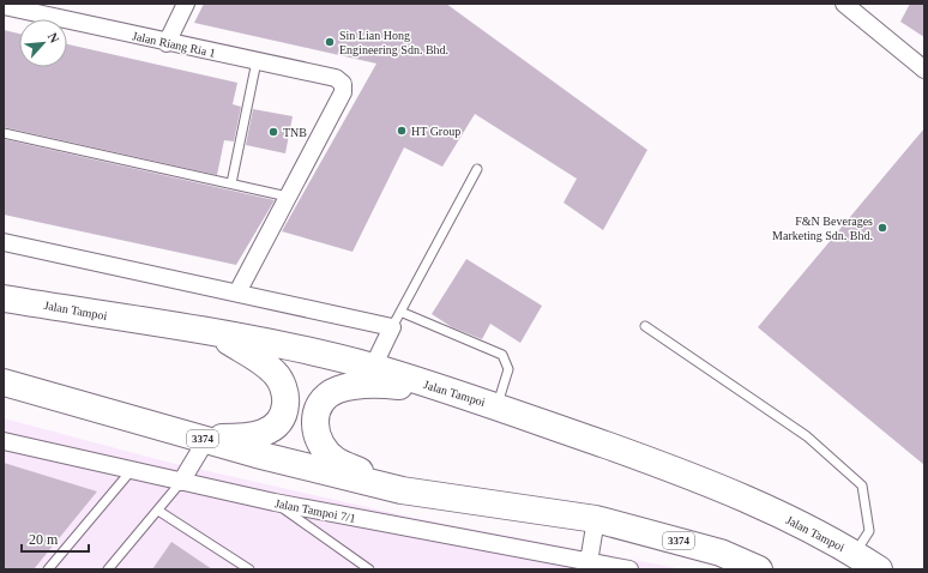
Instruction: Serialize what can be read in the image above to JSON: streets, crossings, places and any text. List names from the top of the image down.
{
  "streets": {
    "main road": ["Jalan Tampoi", "3374"],
    "street": ["Jalan Riang Ria 1", "Jalan Tampoi 7/1"]
  },
  "places": [
    "Sin Lian Hong Engineering Sdn. Bhd.",
    "HT Group",
    "TNB",
    "F&N Beverages Marketing Sdn. Bhd."
  ],
  "scale_bar": "20 m",
  "north": "top right"
}
